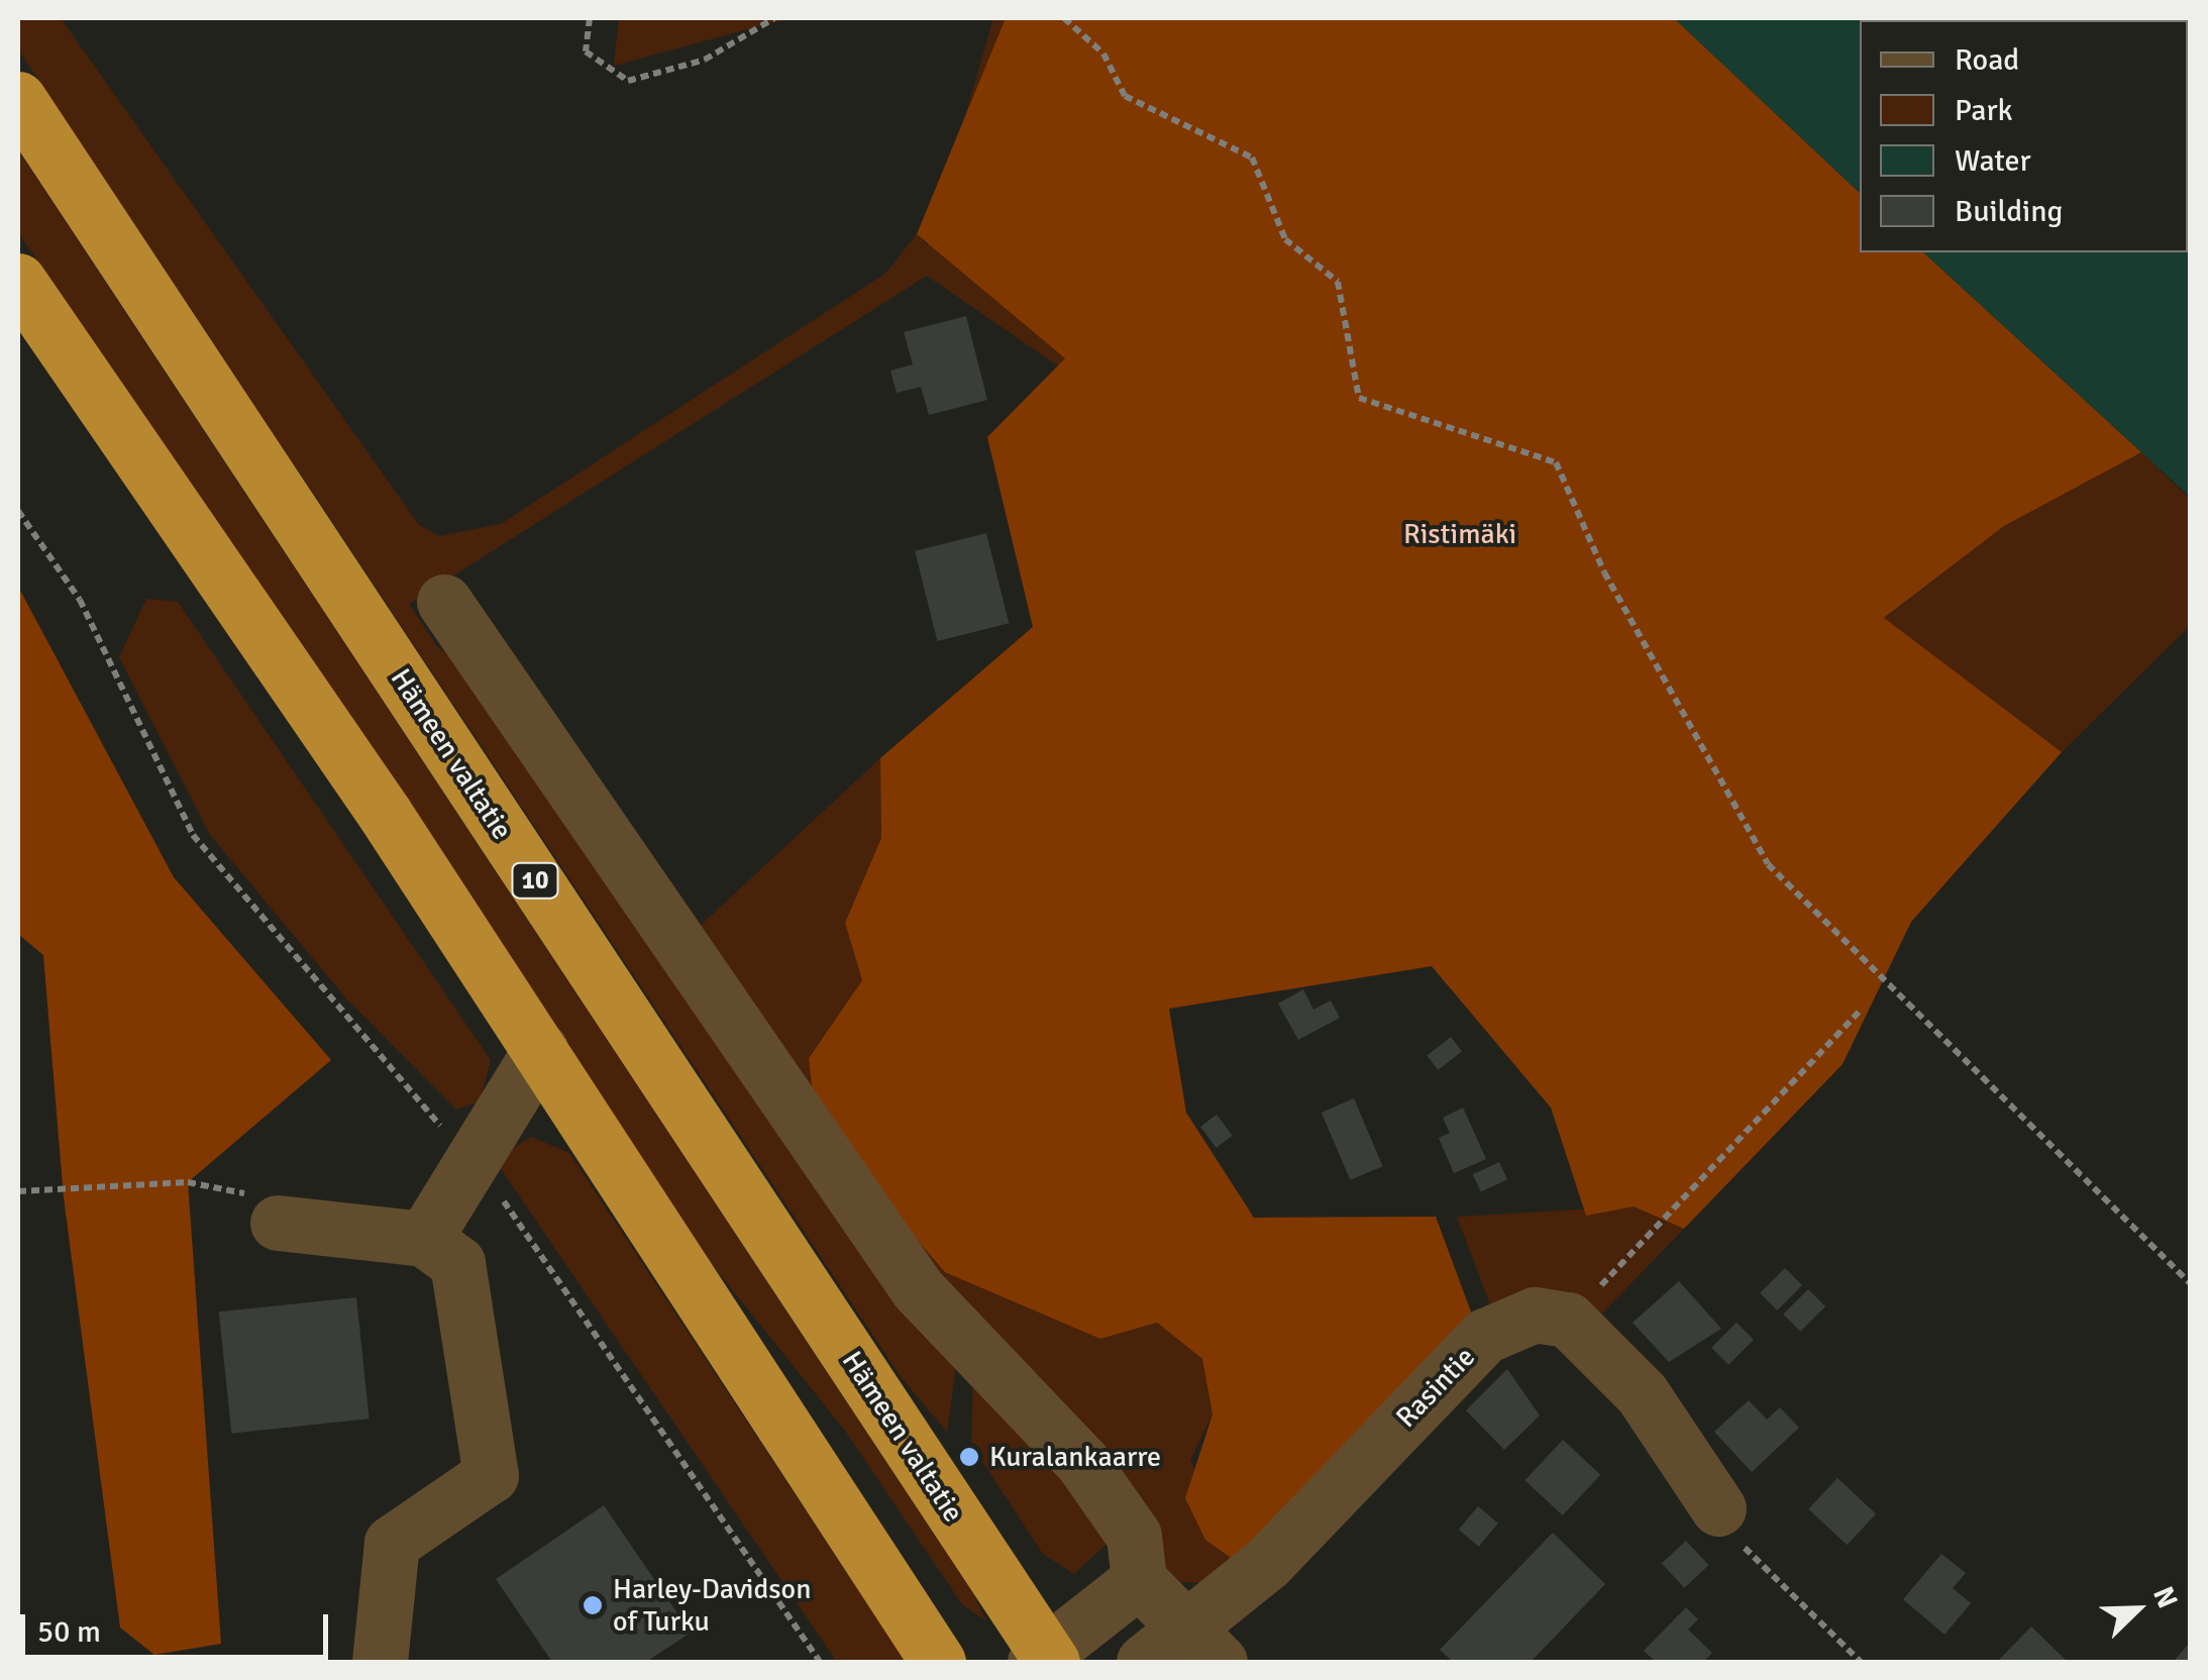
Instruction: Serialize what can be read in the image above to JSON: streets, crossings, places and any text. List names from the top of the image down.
{
  "streets": {
    "highway": ["Hämeen valtatie", "10"],
    "street": ["Rasintie"]
  },
  "parks": ["Ristimäki"],
  "places": ["Kuralankaarre", "Harley-Davidson of Turku"],
  "legend": [
    "Road",
    "Park",
    "Water",
    "Building"
  ],
  "scale_bar": "50 m",
  "north": "top right"
}
